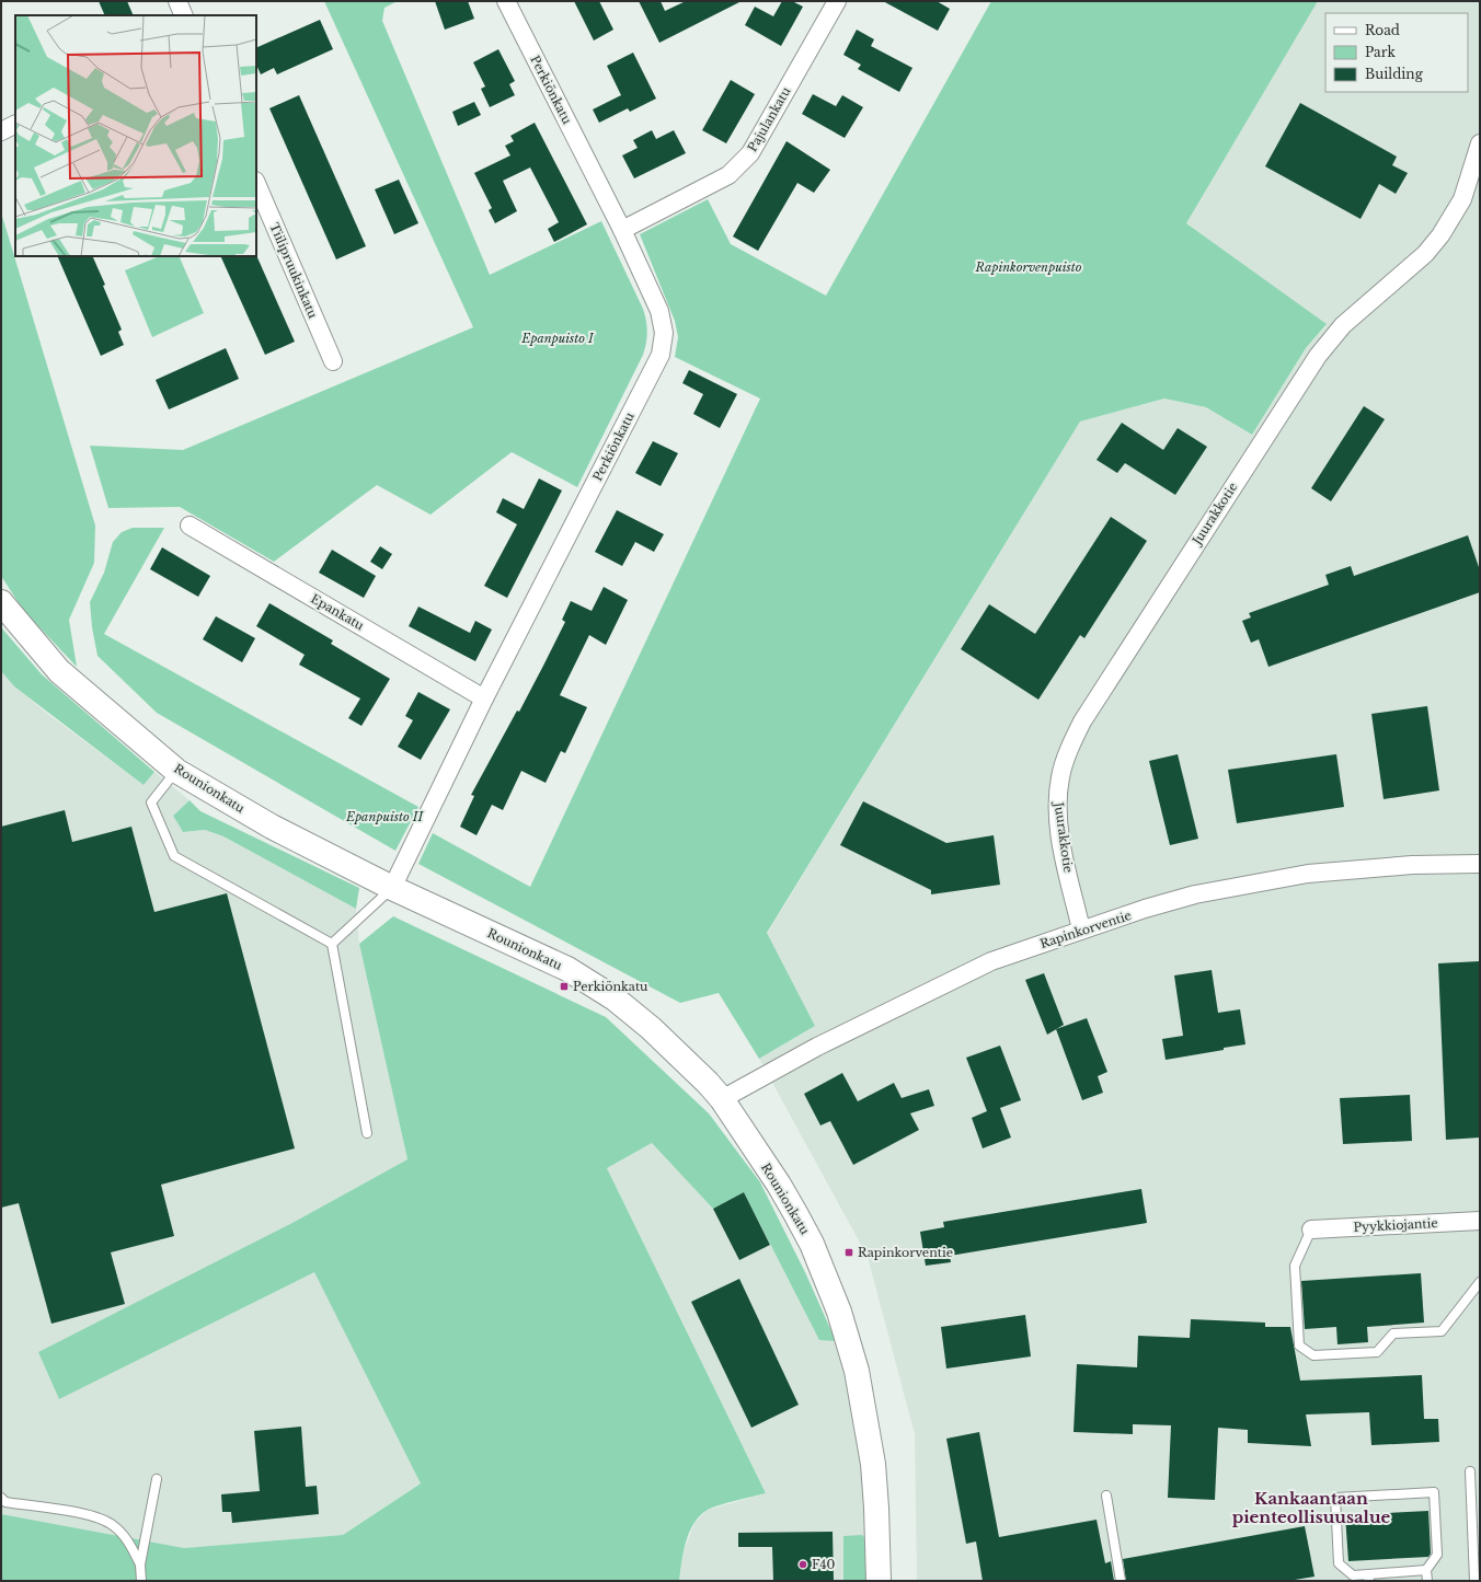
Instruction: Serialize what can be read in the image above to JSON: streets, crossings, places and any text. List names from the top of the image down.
{
  "streets": {
    "main road": ["Rounionkatu"],
    "street": [
      "Perkiönkatu",
      "Pajulankatu",
      "Tiilipruukinkatu",
      "Juurakkotie",
      "Epankatu",
      "Rapinkorventie",
      "Pyykkiojantie"
    ]
  },
  "crossings": [
    ["Perkiönkatu", "Pajulankatu"],
    ["Perkiönkatu", "Epankatu"],
    ["Perkiönkatu", "Rounionkatu"],
    ["Juurakkotie", "Rapinkorventie"],
    ["Rounionkatu", "Rapinkorventie"]
  ],
  "districts": ["Kankaantaan pienteollisuusalue"],
  "parks": ["Rapinkorvenpuisto", "Epanpuisto I", "Epanpuisto II"],
  "places": {
    "transit": ["Perkiönkatu", "Rapinkorventie"],
    "other": ["F40"]
  },
  "legend": ["Road", "Park", "Building"]
}
